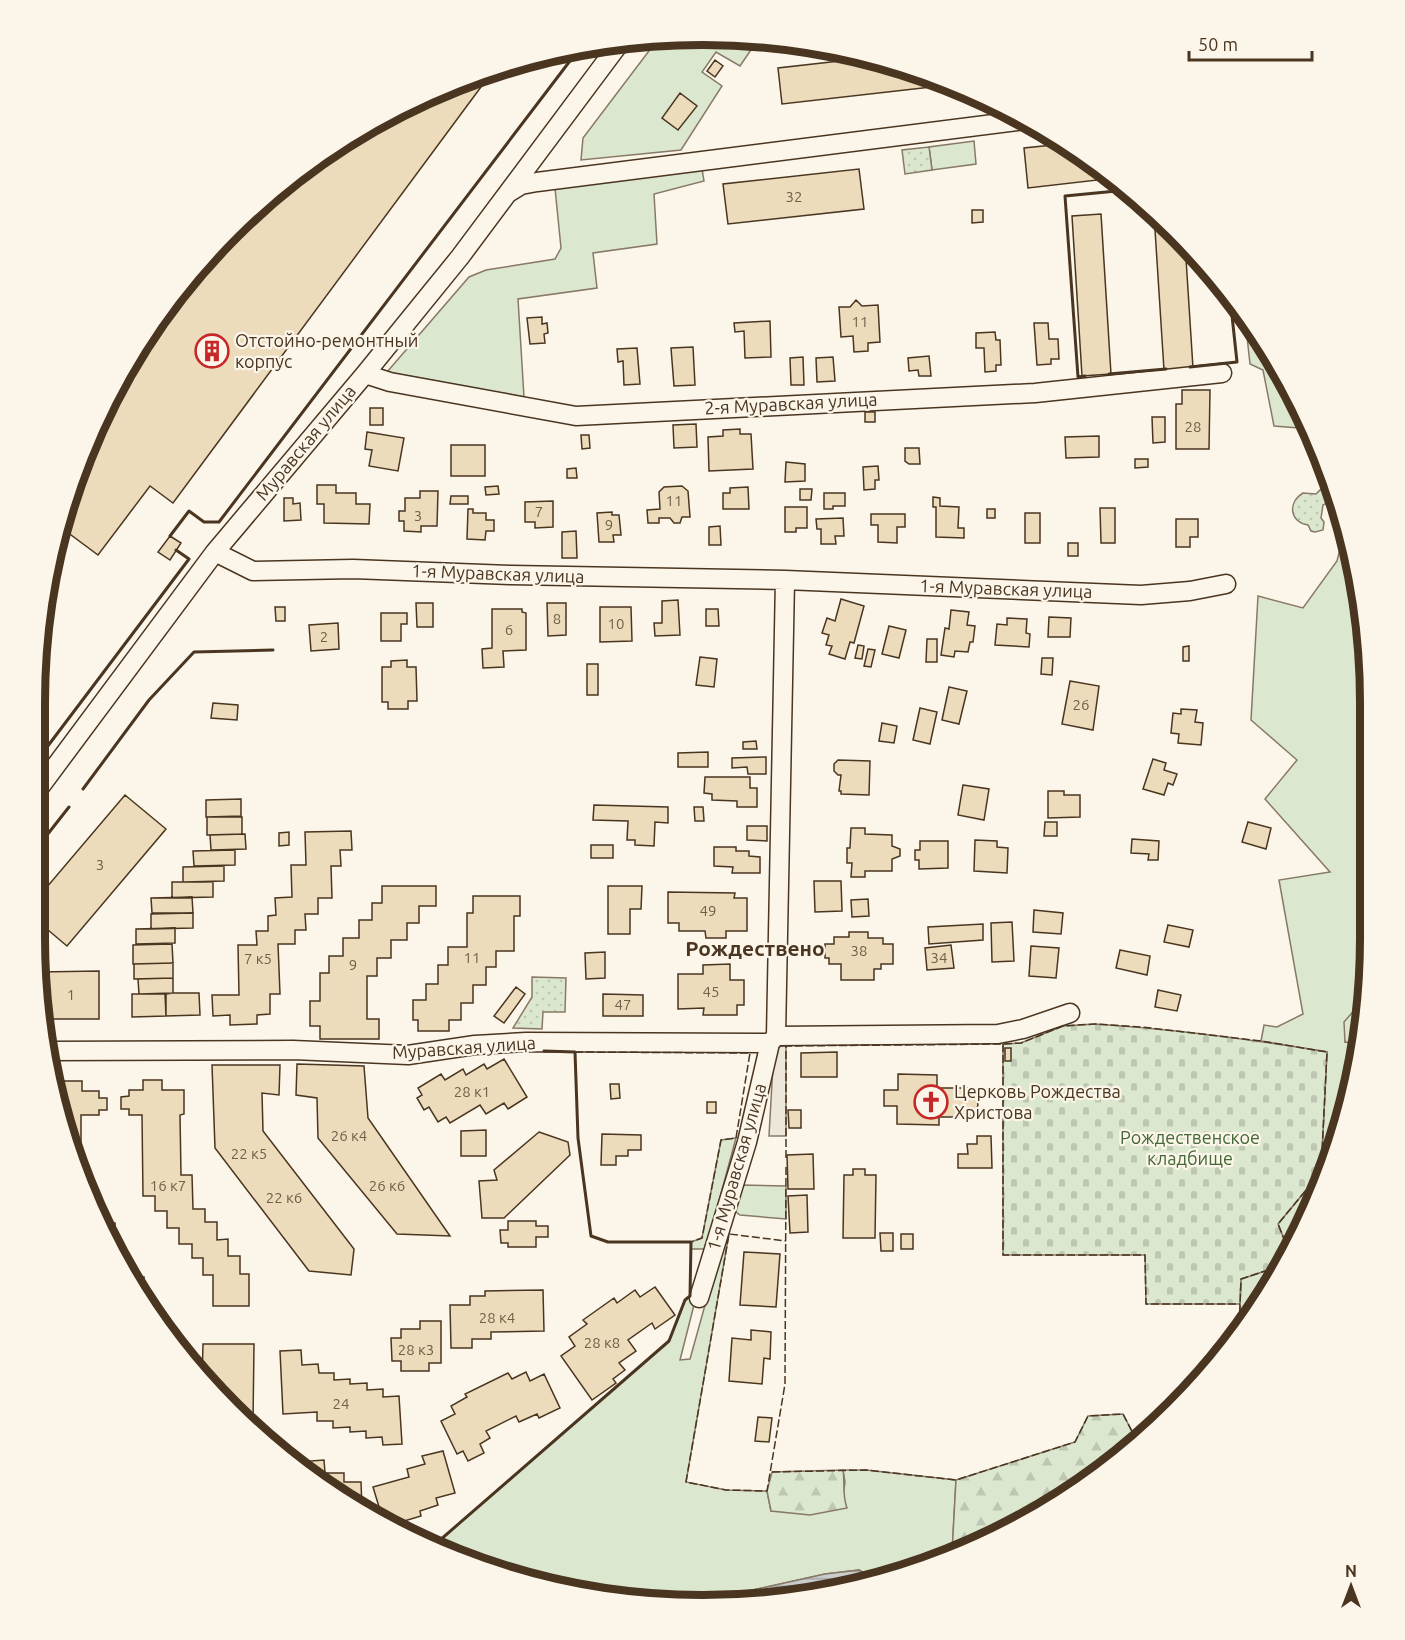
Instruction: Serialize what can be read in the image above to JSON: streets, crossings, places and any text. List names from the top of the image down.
{
  "streets": {
    "street": ["2-я Муравская улица", "Муравская улица", "1-я Муравская улица"]
  },
  "crossings": [
    ["2-я Муравская улица", "Муравская улица"],
    ["Муравская улица", "1-я Муравская улица"]
  ],
  "districts": ["Рождествено"],
  "parks": ["Рождественское кладбище"],
  "places": {
    "building": ["Отстойно-ремонтный корпус"],
    "church": ["Церковь Рождества Христова"]
  },
  "house_numbers": [
    "32",
    "11",
    "28",
    "11",
    "7",
    "3",
    "9",
    "8",
    "10",
    "6",
    "2",
    "26",
    "3",
    "49",
    "38",
    "11",
    "34",
    "7 к5",
    "9",
    "45",
    "1",
    "47",
    "28 к1",
    "26 к4",
    "22 к5",
    "16 к7",
    "26 к6",
    "22 к6",
    "28 к4",
    "28 к8",
    "28 к3",
    "24"
  ],
  "scale_bar": "50 m",
  "north": "top"
}
